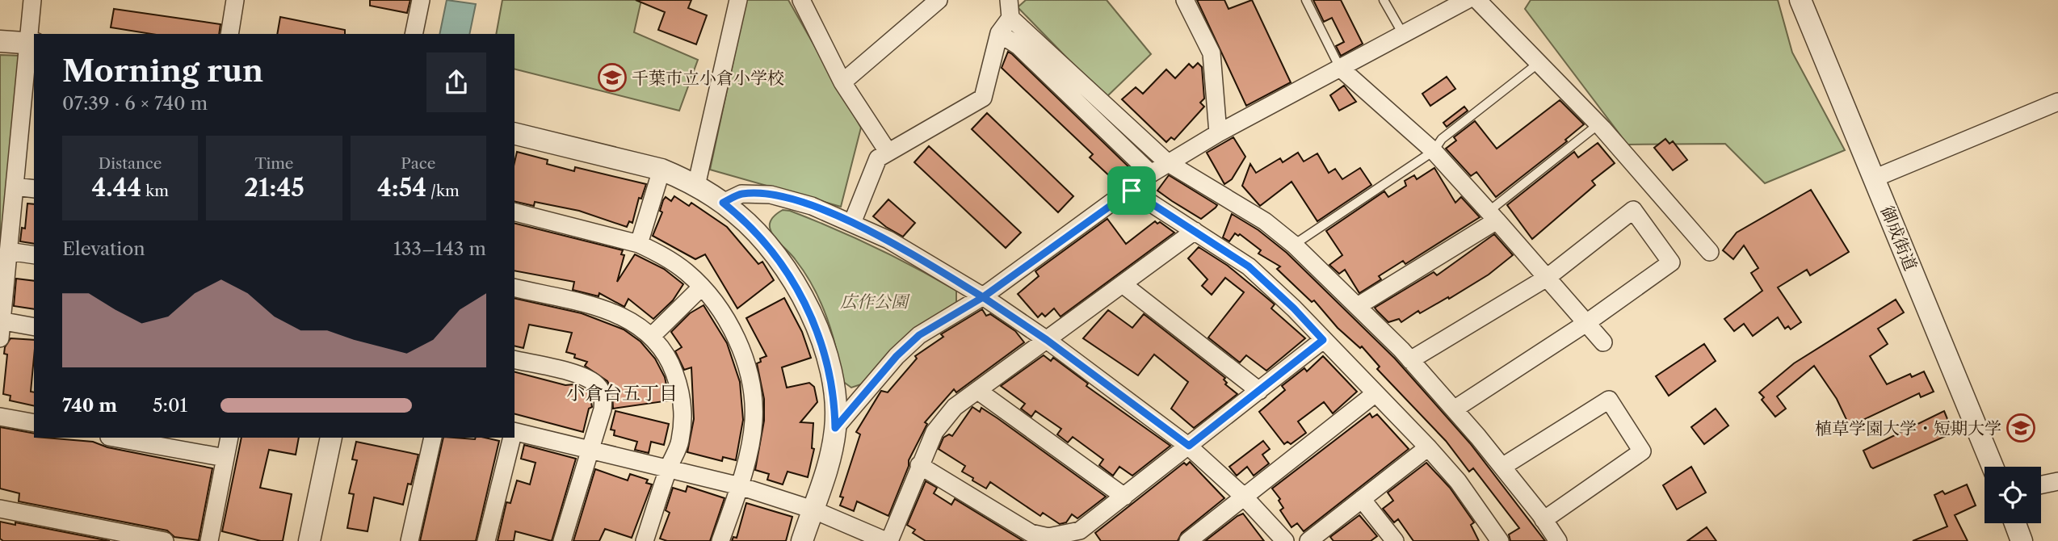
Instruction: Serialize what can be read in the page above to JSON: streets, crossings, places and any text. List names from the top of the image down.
{
  "streets": {
    "street": ["御成街道"]
  },
  "districts": ["小倉台五丁目"],
  "parks": ["広作公園"],
  "places": {
    "school or university": ["千葉市立小倉小学校", "植草学園大学・短期大学"]
  },
  "page": {
    "heading": ["Morning run", "07:39 · 6 × 740 m"],
    "stats": [
      ["Distance", "4.44 km"],
      ["Time", "21:45"],
      ["Pace", "4:54 /km"]
    ],
    "chart": ["Elevation", "133–143 m"],
    "list": [
      {
        "name": "740 m",
        "note": "5:01"
      }
    ]
  }
}
